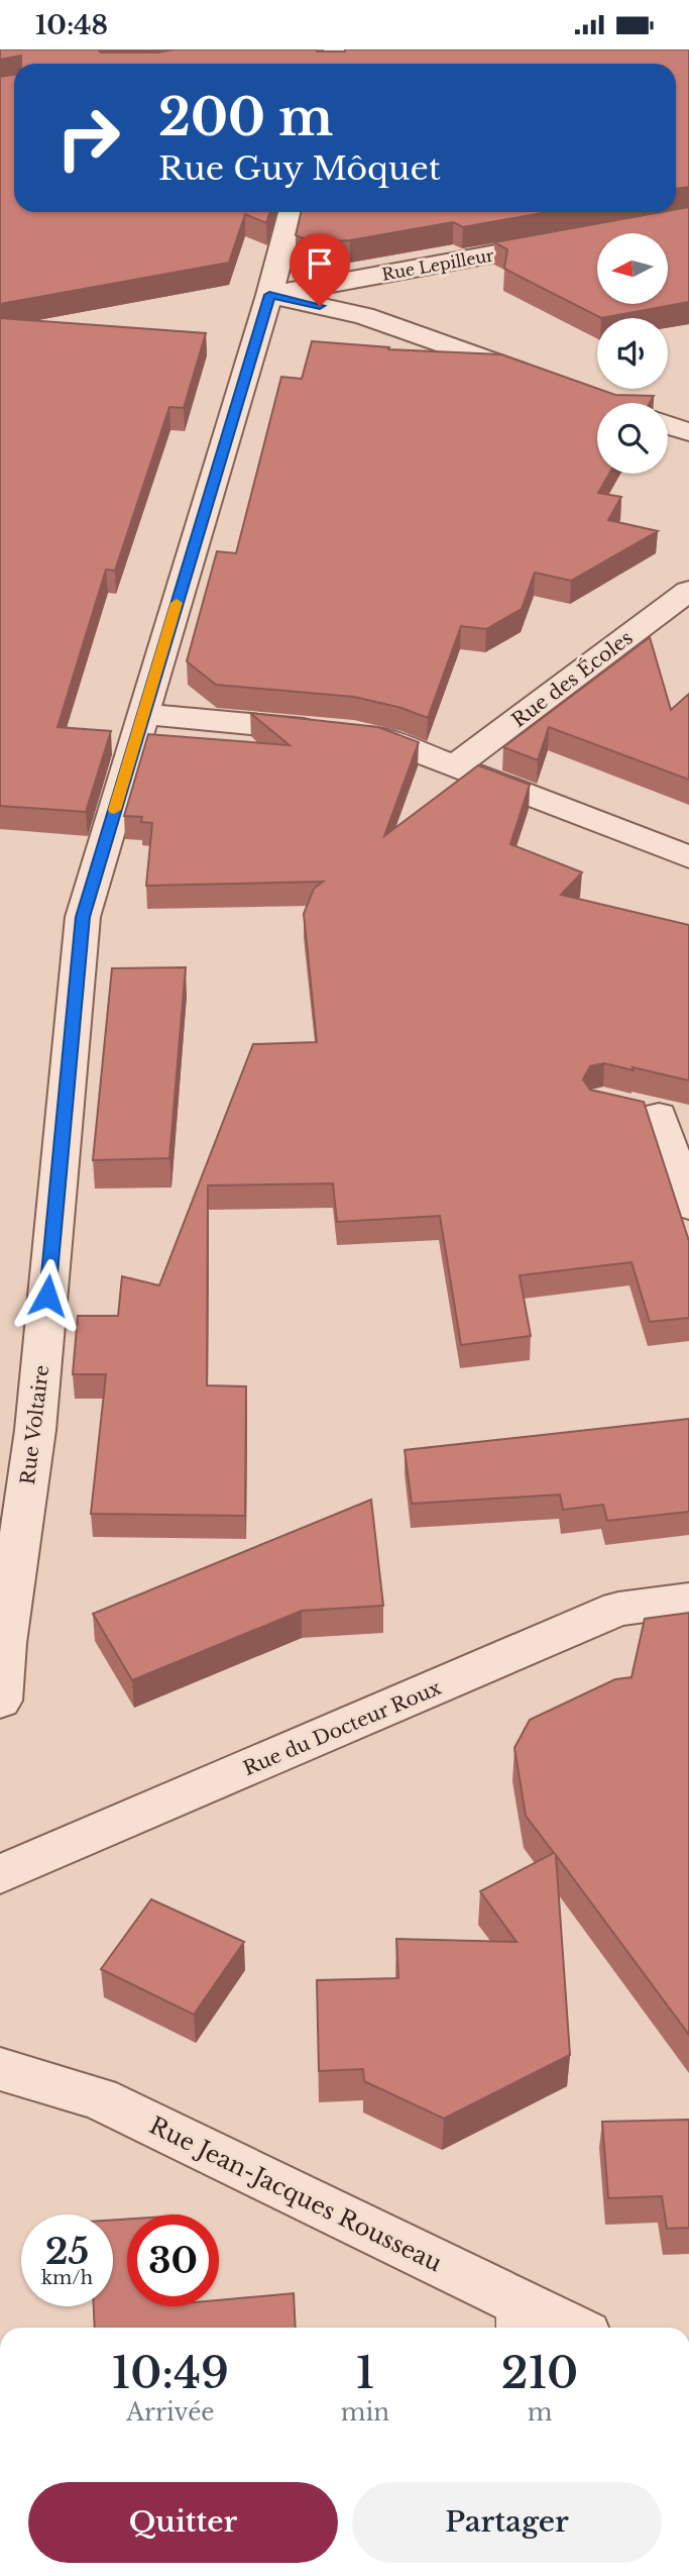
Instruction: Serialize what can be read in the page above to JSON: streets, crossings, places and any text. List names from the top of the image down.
{
  "streets": {
    "street": [
      "Rue Lepilleur",
      "Rue des Écoles",
      "Rue Voltaire",
      "Rue du Docteur Roux",
      "Rue Jean-Jacques Rousseau"
    ]
  },
  "crossings": [
    ["Rue Lepilleur", "Rue Voltaire"]
  ],
  "north": "left",
  "page": {
    "status": "10:48",
    "turn": ["200 m", "Rue Guy Môquet"],
    "speed": "25 km/h",
    "limit": "30",
    "eta": [
      "10:49",
      "Arrivée",
      "1",
      "min",
      "210",
      "m"
    ],
    "buttons": ["Quitter", "Partager"]
  }
}
